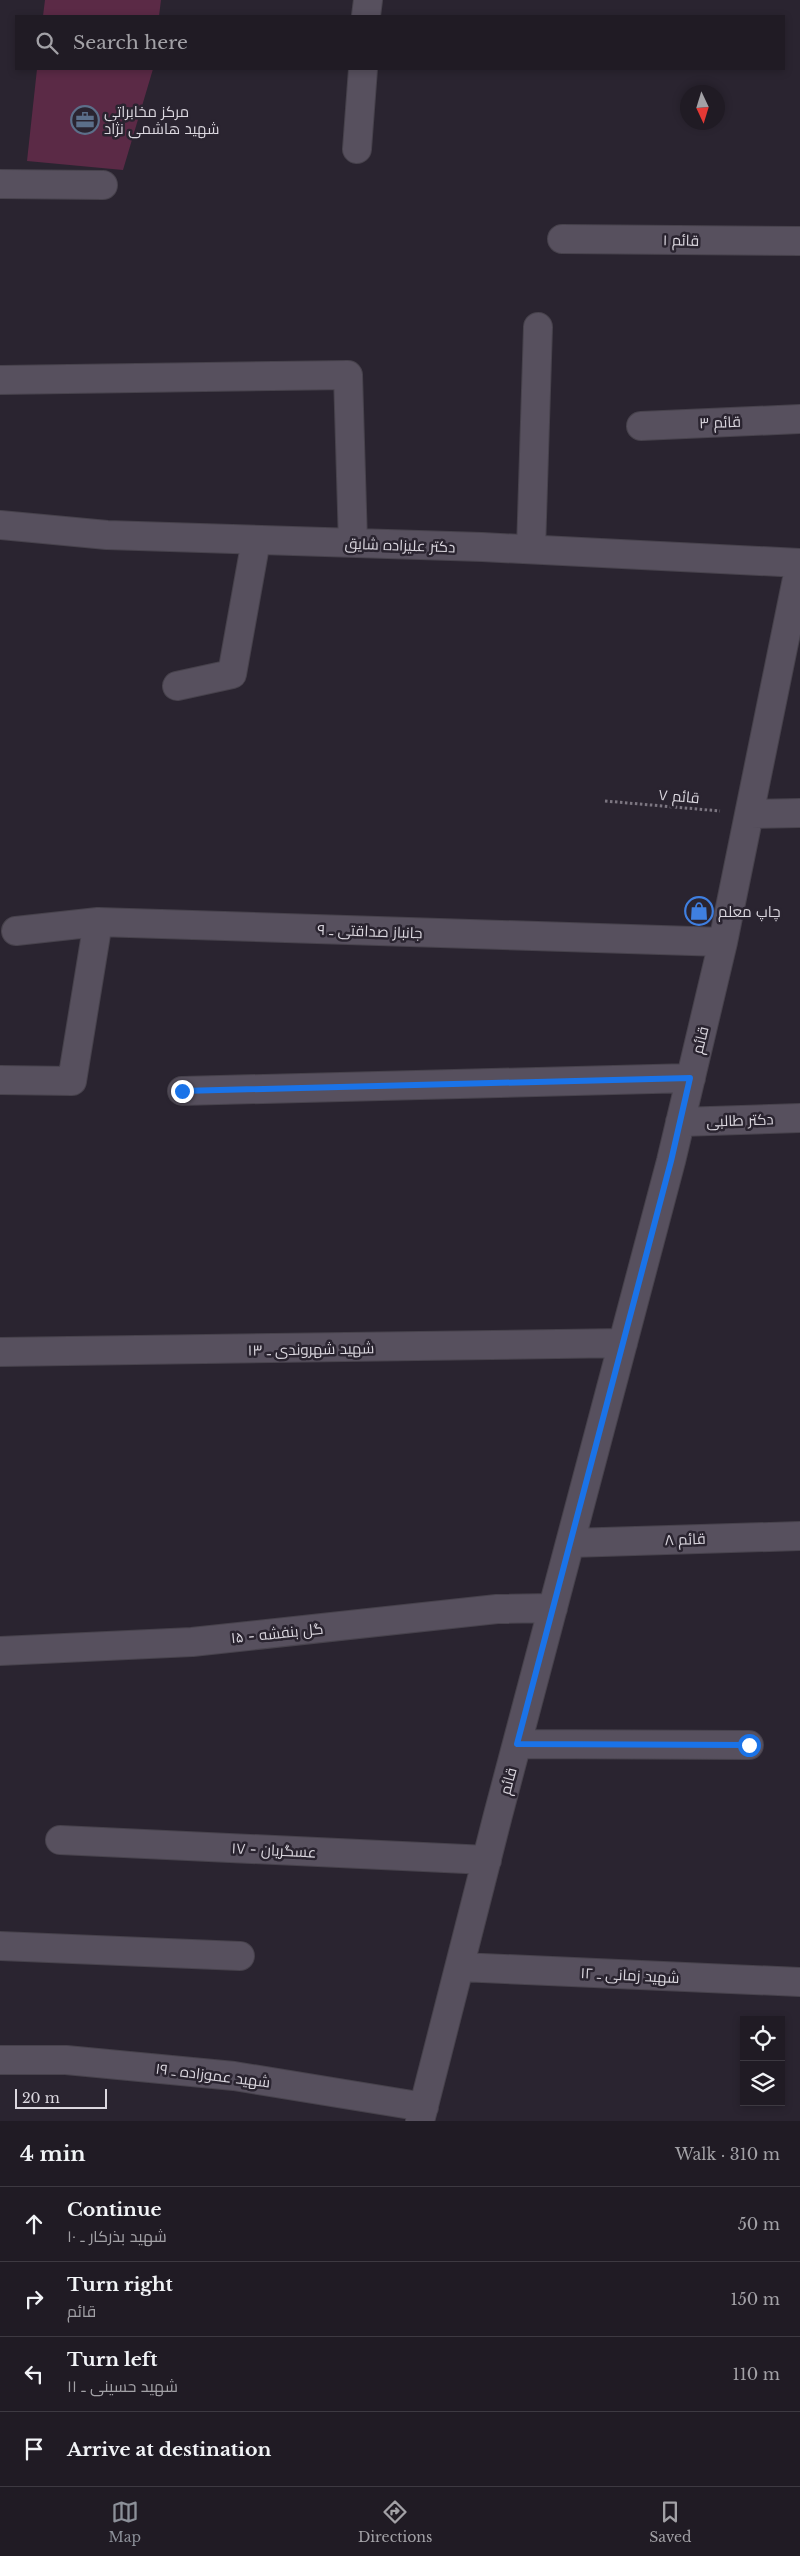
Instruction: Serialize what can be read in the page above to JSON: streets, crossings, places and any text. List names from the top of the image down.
{
  "streets": {
    "street": [
      "قائم ۱",
      "قائم ۳",
      "دکتر علیزاده شایق",
      "جانباز صداقتی ـ ۹",
      "قائم",
      "دکتر طالبی",
      "شهید شهروندی ـ ۱۳",
      "قائم ۸",
      "گل بنفشه - ۱۵",
      "عسگریان - ۱۷",
      "شهید زمانی ـ ۱۲",
      "شهید عموزاده ـ ۱۹"
    ],
    "path": ["قائم ۷"]
  },
  "crossings": [
    ["دکتر علیزاده شایق", "قائم"],
    ["قائم ۷", "قائم"],
    ["جانباز صداقتی ـ ۹", "قائم"],
    ["قائم", "دکتر طالبی"],
    ["قائم", "شهید شهروندی ـ ۱۳"],
    ["قائم", "قائم ۸"],
    ["قائم", "گل بنفشه - ۱۵"],
    ["قائم", "عسگریان - ۱۷"],
    ["قائم", "شهید زمانی ـ ۱۲"],
    ["قائم", "شهید عموزاده ـ ۱۹"]
  ],
  "places": {
    "office": ["مرکز مخابراتی شهید هاشمی نژاد"],
    "shop": ["چاپ معلم"]
  },
  "scale_bar": "20 m",
  "north": "bottom",
  "page": {
    "search": "Search here",
    "scale": "20 m",
    "heading": ["4 min", "Walk · 310 m"],
    "list": [
      ["Continue", "شهید بذرکار ـ ۱۰", "50 m"],
      ["Turn right", "قائم", "150 m"],
      ["Turn left", "شهید حسینی ـ ۱۱", "110 m"],
      "Arrive at destination"
    ],
    "nav": ["Map", "Directions", "Saved"]
  }
}
